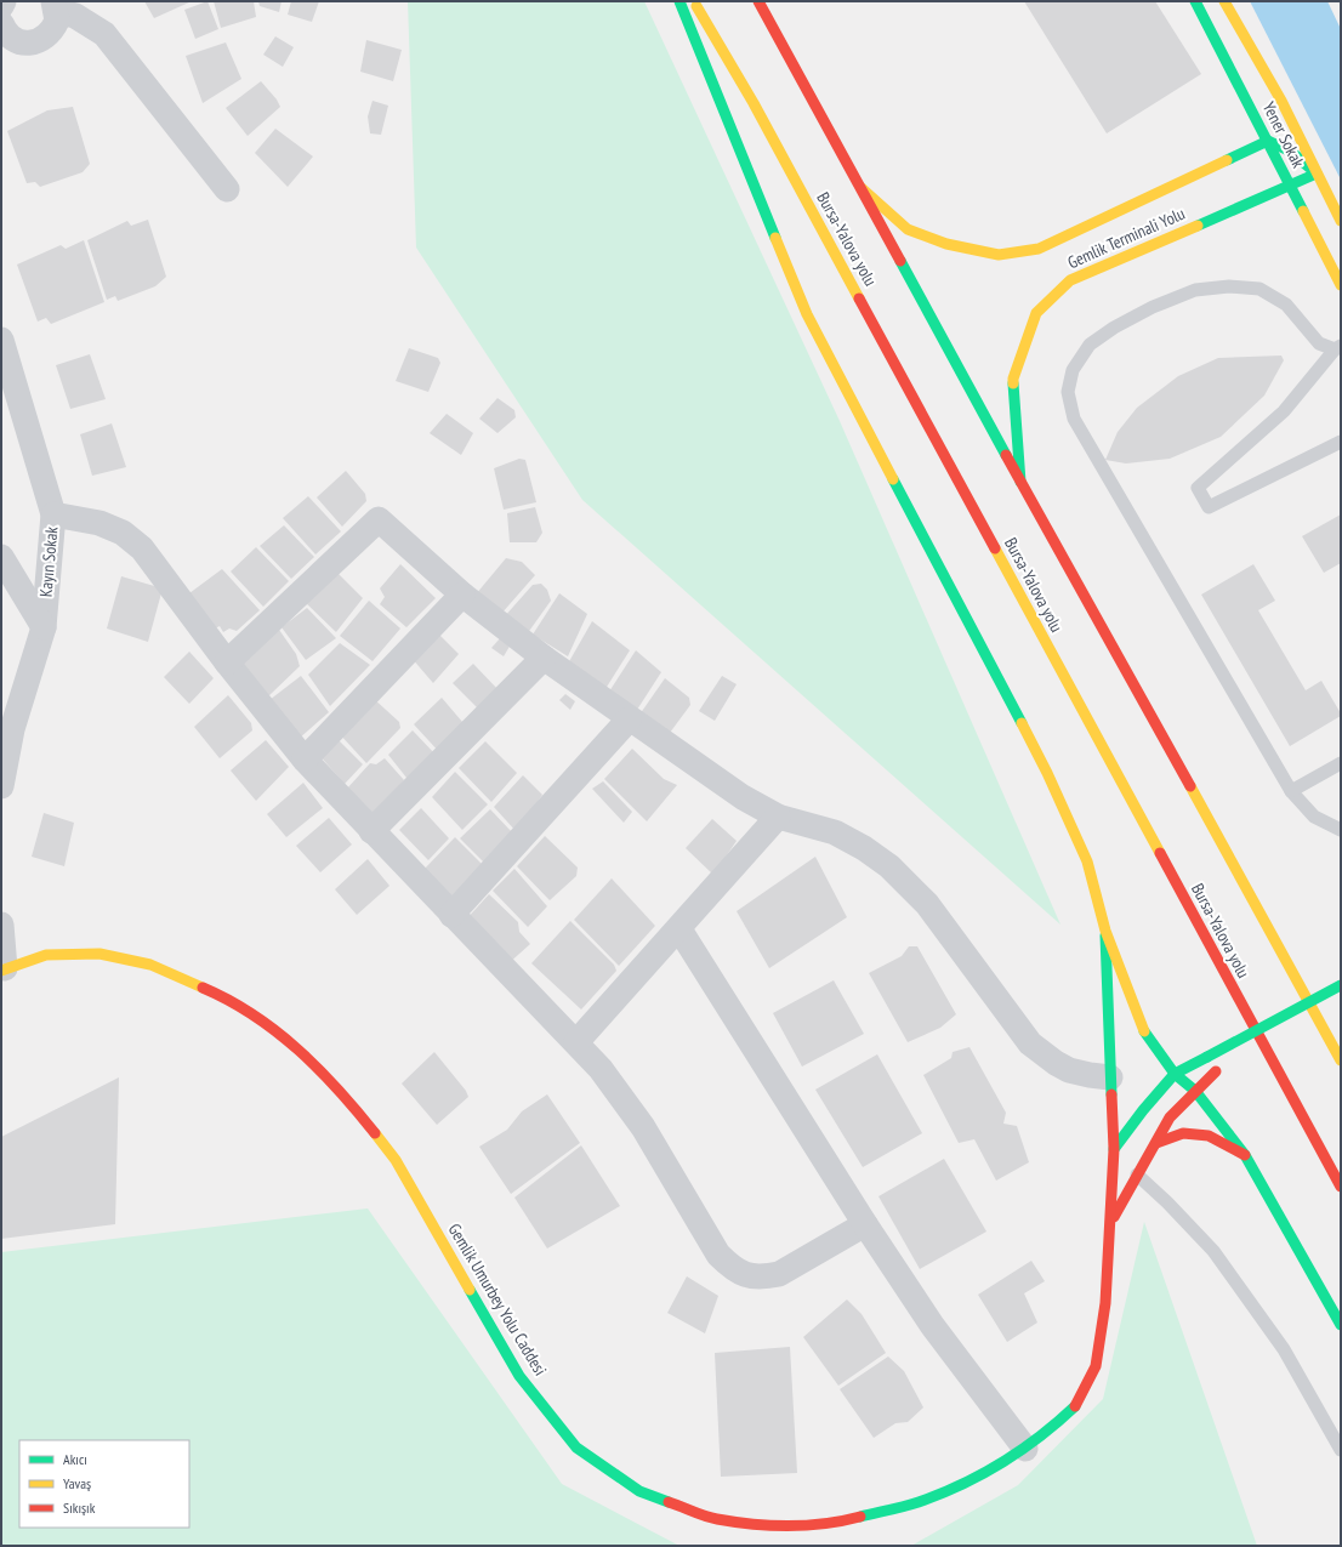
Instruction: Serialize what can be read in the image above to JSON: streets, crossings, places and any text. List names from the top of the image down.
{
  "streets": {
    "main road": [
      "Yener Sokak",
      "Gemlik Terminali Yolu",
      "Bursa-Yalova yolu",
      "Gemlik Umurbey Yolu Caddesi"
    ],
    "street": ["Kayın Sokak"]
  },
  "crossings": [
    ["Yener Sokak", "Gemlik Terminali Yolu"],
    ["Gemlik Terminali Yolu", "Bursa-Yalova yolu"]
  ],
  "legend": ["Akıcı", "Yavaş", "Sıkışık"]
}
